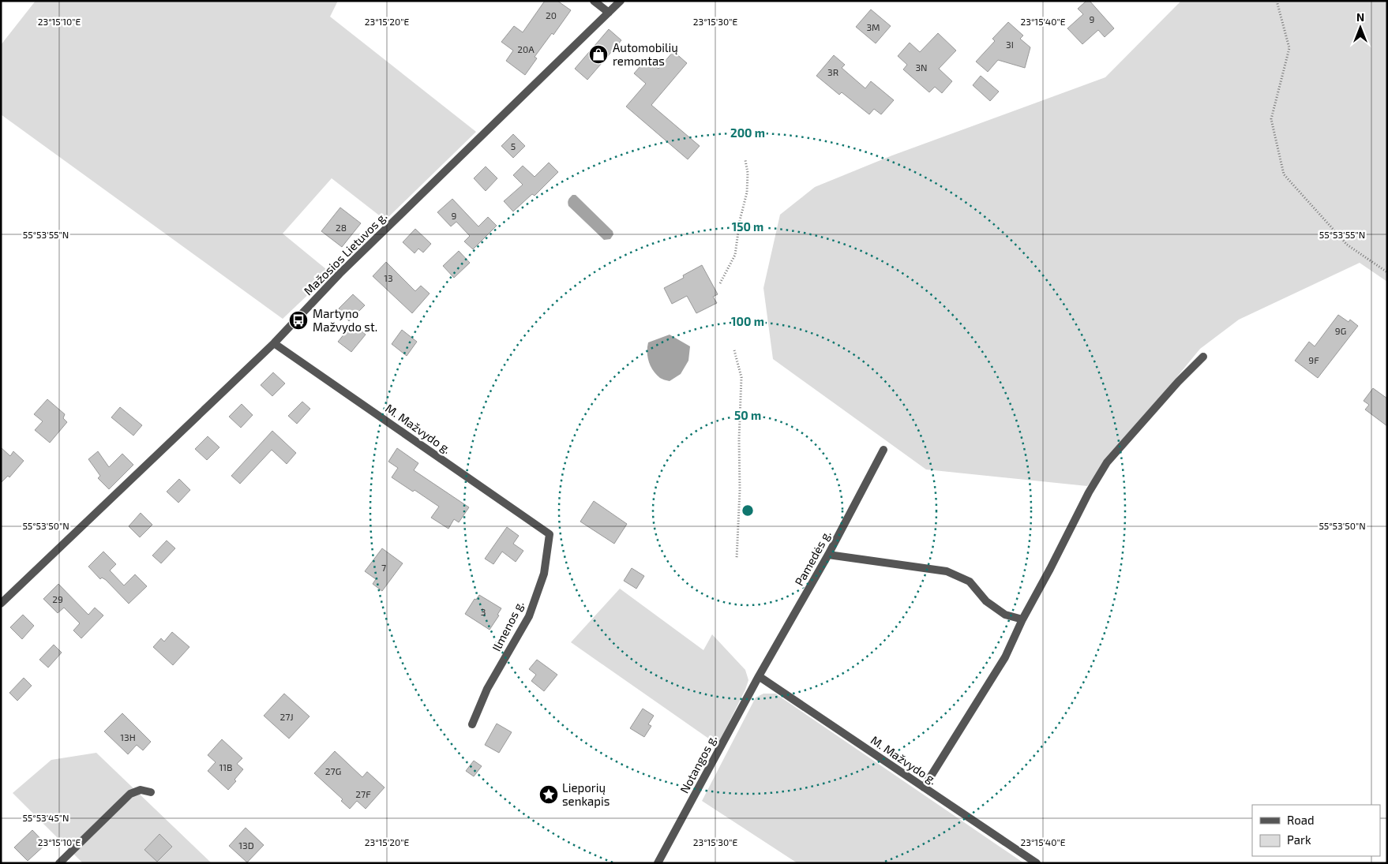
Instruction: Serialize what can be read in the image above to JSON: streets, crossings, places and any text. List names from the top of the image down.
{
  "streets": {
    "street": [
      "Mažosios Lietuvos g.",
      "M. Mažvydo g.",
      "Pamedės g.",
      "Ilmenos g.",
      "Notangos g."
    ]
  },
  "crossings": [
    ["Mažosios Lietuvos g.", "M. Mažvydo g."],
    ["M. Mažvydo g.", "Pamedės g."],
    ["M. Mažvydo g.", "Ilmenos g."],
    ["M. Mažvydo g.", "Notangos g."],
    ["Pamedės g.", "Notangos g."]
  ],
  "places": {
    "shop": ["Automobilių remontas"],
    "bus stop": ["Martyno Mažvydo st."],
    "place": ["Lieporių senkapis"]
  },
  "house_numbers": [
    "20",
    "9",
    "3M",
    "3I",
    "20A",
    "3N",
    "3R",
    "5",
    "9",
    "28",
    "13",
    "9G",
    "9F",
    "7",
    "29",
    "3",
    "27J",
    "13H",
    "11B",
    "27G",
    "27F",
    "13D"
  ],
  "legend": ["Road", "Park"],
  "north": "top",
  "coordinates": [
    "23°15'10\"E",
    "23°15'20\"E",
    "23°15'30\"E",
    "23°15'40\"E",
    "55°53'55\"N",
    "55°53'50\"N",
    "55°53'45\"N"
  ],
  "rings": [
    "200 m",
    "150 m",
    "100 m",
    "50 m"
  ]
}
